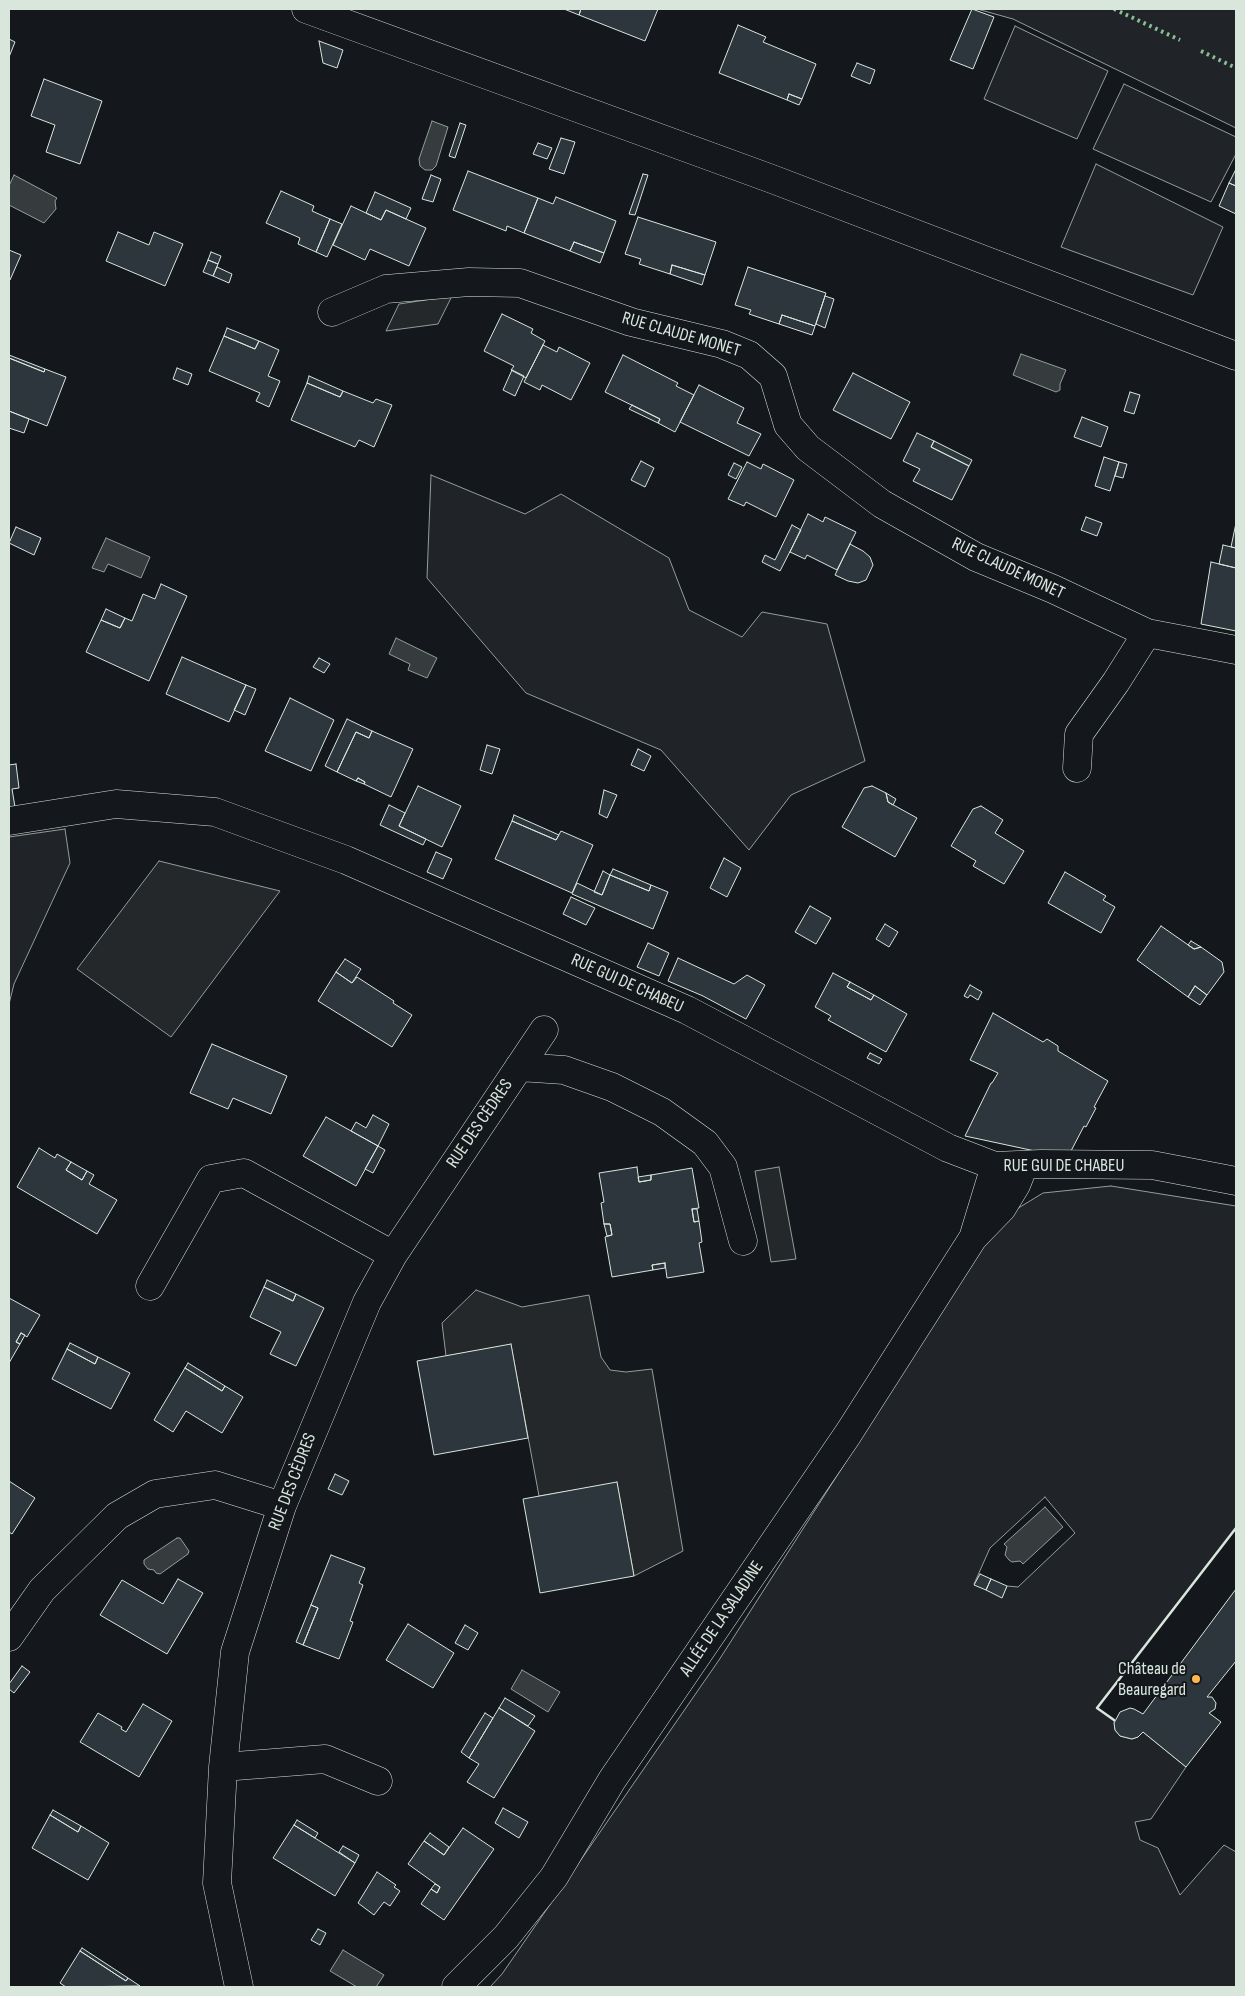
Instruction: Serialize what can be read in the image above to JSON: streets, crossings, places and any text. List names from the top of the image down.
{
  "streets": {
    "street": [
      "RUE CLAUDE MONET",
      "RUE GUI DE CHABEU",
      "RUE DES CÈDRES",
      "ALLÉE DE LA SALADINE"
    ]
  },
  "crossings": [
    ["RUE GUI DE CHABEU", "ALLÉE DE LA SALADINE"]
  ],
  "places": ["Château de Beauregard"]
}
